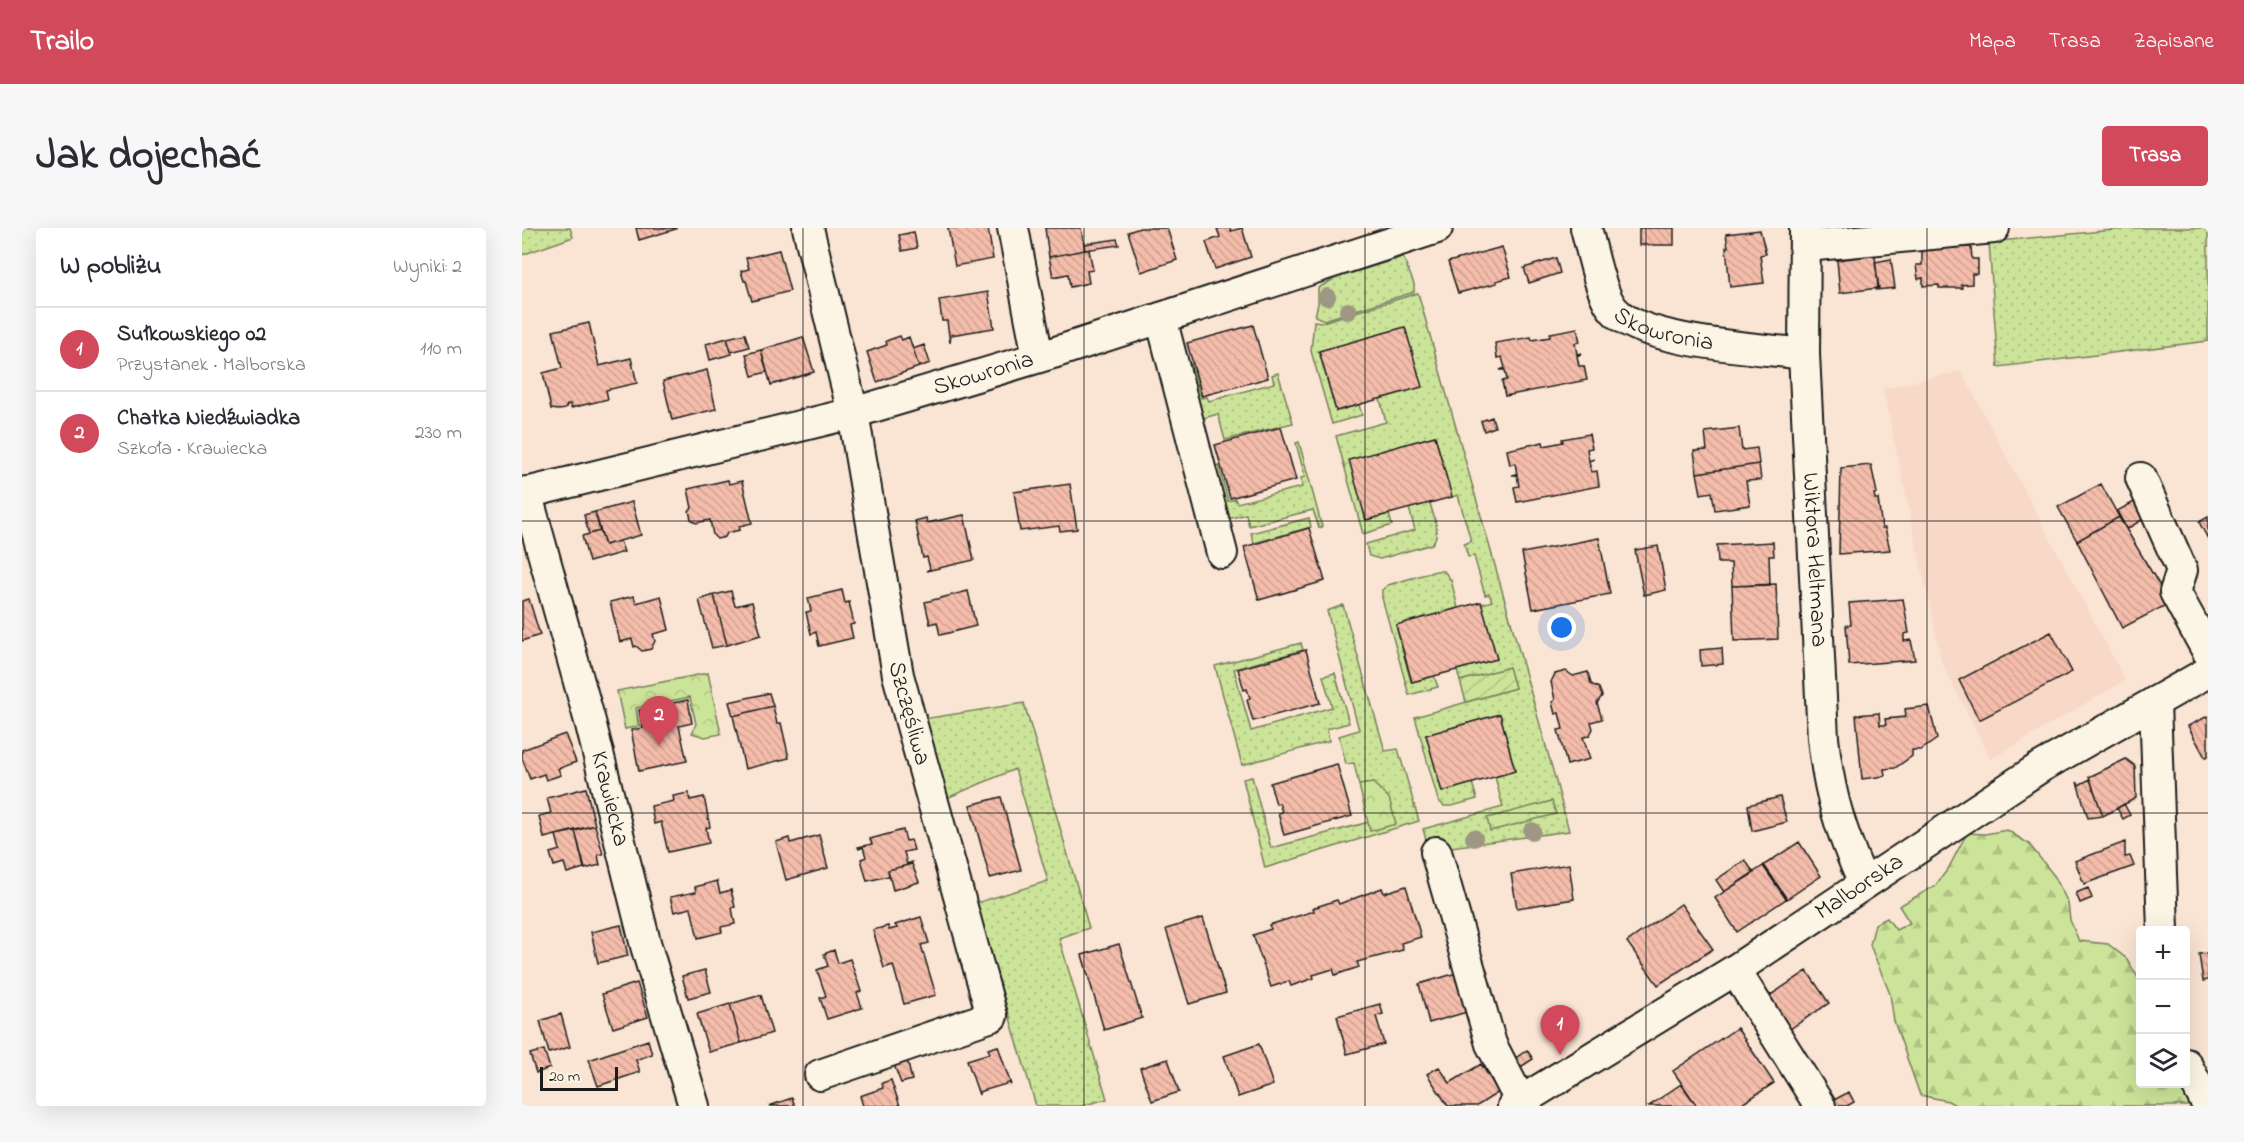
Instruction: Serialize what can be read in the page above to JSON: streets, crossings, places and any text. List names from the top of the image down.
{
  "streets": {
    "street": [
      "Skowronia",
      "Wiktora Heltmana",
      "Szczęśliwa",
      "Krawiecka",
      "Malborska"
    ]
  },
  "crossings": [
    ["Skowronia", "Wiktora Heltmana"],
    ["Skowronia", "Szczęśliwa"],
    ["Skowronia", "Krawiecka"],
    ["Wiktora Heltmana", "Malborska"]
  ],
  "scale_bar": "20 m",
  "page": {
    "header": "Trailo",
    "nav": ["Mapa", "Trasa", "Zapisane"],
    "title": "Jak dojechać",
    "buttons": "Trasa",
    "heading": ["W pobliżu", "Wyniki: 2"],
    "list": [
      {
        "mark": "1",
        "name": "Sułkowskiego 02",
        "note": "Przystanek · Malborska",
        "value": "110 m"
      },
      {
        "mark": "2",
        "name": "Chatka Niedźwiadka",
        "note": "Szkoła · Krawiecka",
        "value": "230 m"
      }
    ],
    "pins": ["2", "1"],
    "map_buttons": ["+", "−"],
    "scale": "20 m"
  }
}
